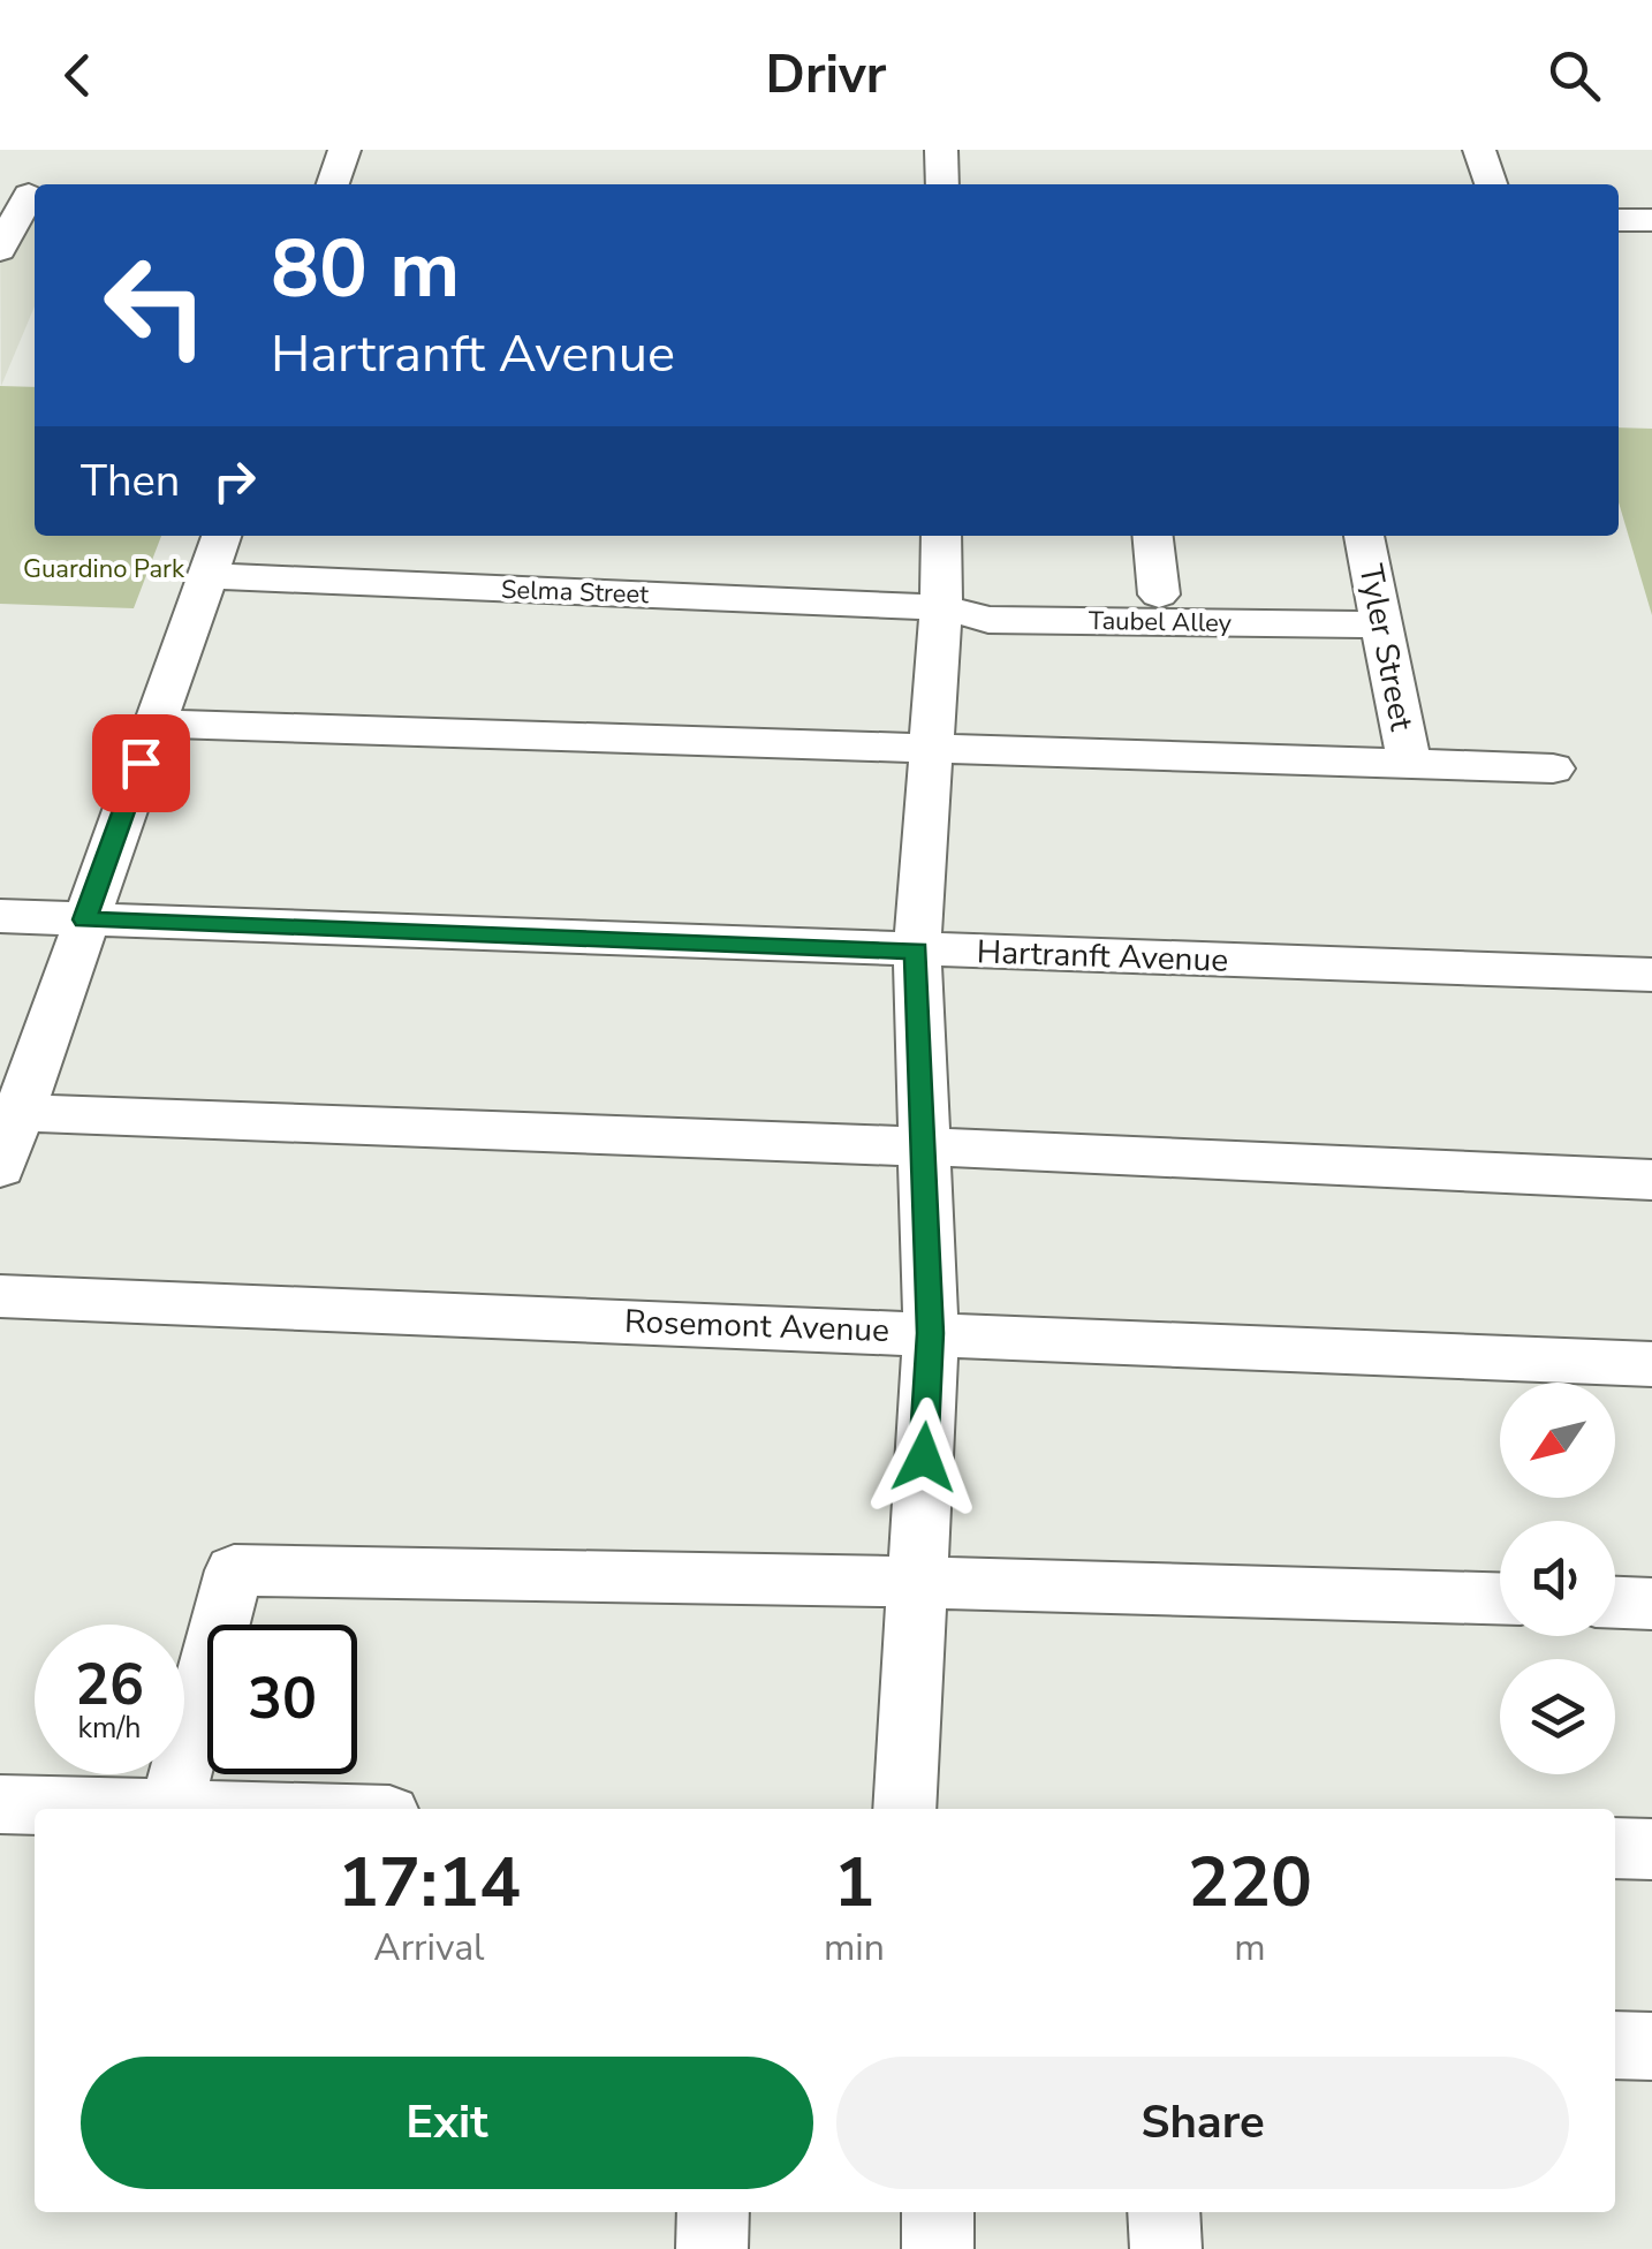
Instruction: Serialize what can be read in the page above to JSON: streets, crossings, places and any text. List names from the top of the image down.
{
  "streets": {
    "street": [
      "Selma Street",
      "Taubel Alley",
      "Tyler Street",
      "Hartranft Avenue",
      "Rosemont Avenue"
    ]
  },
  "crossings": [
    ["Selma Street", "Taubel Alley"],
    ["Taubel Alley", "Tyler Street"]
  ],
  "parks": ["Guardino Park"],
  "north": "bottom left",
  "page": {
    "header": "Drivr",
    "turn": ["80 m", "Hartranft Avenue"],
    "then": "Then",
    "speed": "26 km/h",
    "limit": "30",
    "eta": [
      "17:14",
      "Arrival",
      "1",
      "min",
      "220",
      "m"
    ],
    "buttons": ["Exit", "Share"]
  }
}
